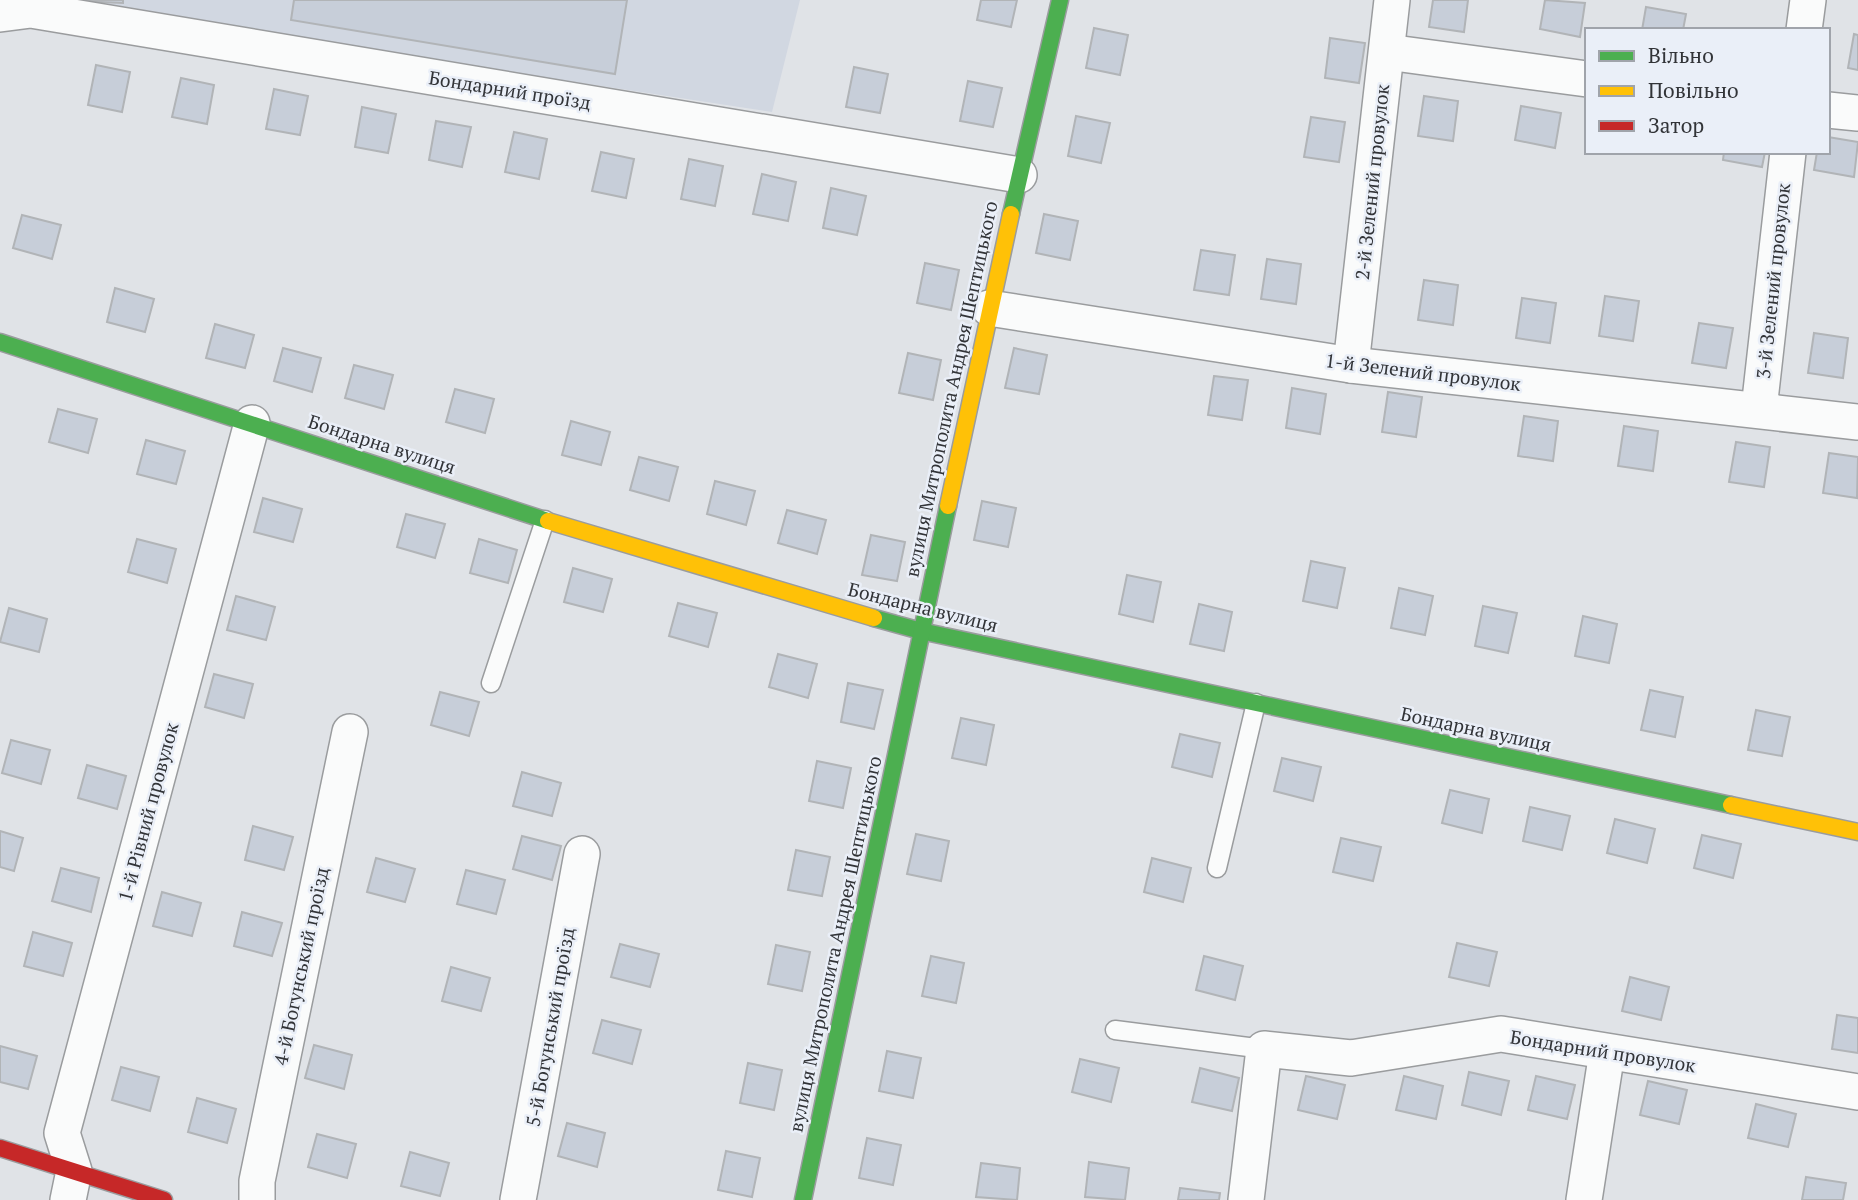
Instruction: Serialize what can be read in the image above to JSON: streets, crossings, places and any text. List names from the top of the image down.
{
  "streets": {
    "street": [
      "Бондарний проїзд",
      "2-й Зелений провулок",
      "3-й Зелений провулок",
      "1-й Зелений провулок",
      "вулиця Митрополита Андрея Шептицького",
      "Бондарна вулиця",
      "1-й Рівний провулок",
      "4-й Богунський проїзд",
      "5-й Богунський проїзд",
      "Бондарний провулок"
    ]
  },
  "crossings": [
    ["Бондарний проїзд", "вулиця Митрополита Андрея Шептицького"],
    ["2-й Зелений провулок", "1-й Зелений провулок"],
    ["3-й Зелений провулок", "1-й Зелений провулок"],
    ["1-й Зелений провулок", "вулиця Митрополита Андрея Шептицького"],
    ["вулиця Митрополита Андрея Шептицького", "Бондарна вулиця"],
    ["Бондарна вулиця", "1-й Рівний провулок"]
  ],
  "legend": ["Вільно", "Повільно", "Затор"]
}
